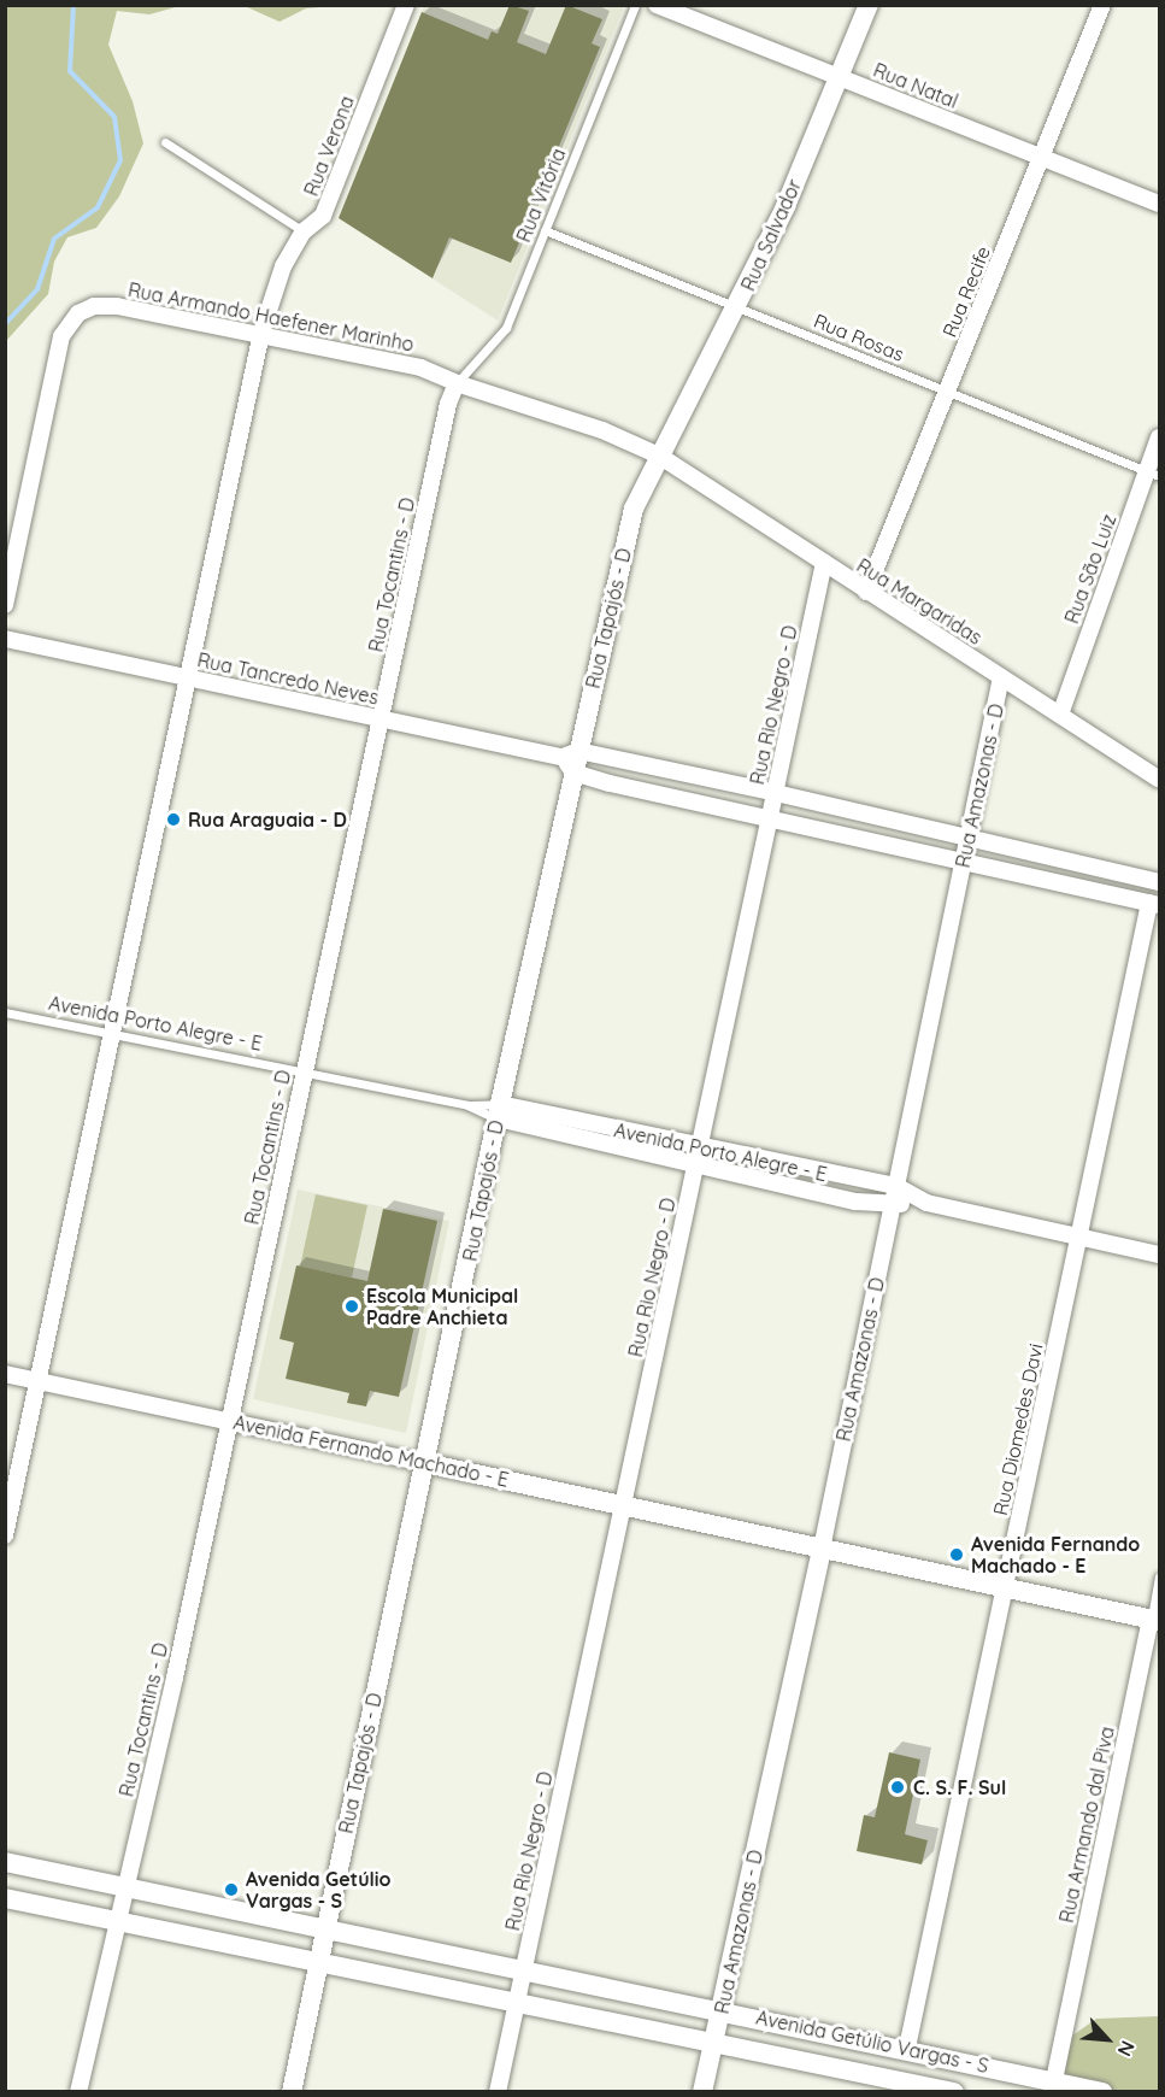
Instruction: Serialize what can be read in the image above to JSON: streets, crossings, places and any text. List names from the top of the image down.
{
  "streets": {
    "street": [
      "Rua Natal",
      "Rua Verona",
      "Rua Salvador",
      "Rua Recife",
      "Rua Armando Haefener Marinho",
      "Rua São Luiz",
      "Rua Tocantins - D",
      "Rua Margaridas",
      "Rua Tapajós - D",
      "Rua Tancredo Neves",
      "Rua Rio Negro - D",
      "Rua Amazonas - D",
      "Avenida Porto Alegre - E",
      "Rua Diomedes Davi",
      "Avenida Fernando Machado - E",
      "Rua Armando dal Piva",
      "Avenida Getúlio Vargas - S"
    ],
    "lane": ["Rua Vitória", "Rua Rosas"]
  },
  "crossings": [
    ["Rua Natal", "Rua Salvador"],
    ["Rua Natal", "Rua Recife"],
    ["Rua Verona", "Rua Armando Haefener Marinho"],
    ["Rua Vitória", "Rua Armando Haefener Marinho"],
    ["Rua Vitória", "Rua Rosas"],
    ["Rua Vitória", "Rua Tocantins - D"],
    ["Rua Salvador", "Rua Armando Haefener Marinho"],
    ["Rua Salvador", "Rua Rosas"],
    ["Rua Salvador", "Rua Margaridas"],
    ["Rua Salvador", "Rua Tapajós - D"],
    ["Rua Recife", "Rua Rosas"],
    ["Rua Recife", "Rua Margaridas"],
    ["Rua Armando Haefener Marinho", "Rua Tocantins - D"],
    ["Rua Armando Haefener Marinho", "Rua Margaridas"],
    ["Rua Armando Haefener Marinho", "Rua Tapajós - D"],
    ["Rua Rosas", "Rua São Luiz"],
    ["Rua São Luiz", "Rua Margaridas"],
    ["Rua Tocantins - D", "Rua Tancredo Neves"],
    ["Rua Tocantins - D", "Avenida Porto Alegre - E"],
    ["Rua Tocantins - D", "Avenida Fernando Machado - E"],
    ["Rua Tocantins - D", "Avenida Getúlio Vargas - S"],
    ["Rua Margaridas", "Rua Tapajós - D"],
    ["Rua Margaridas", "Rua Rio Negro - D"],
    ["Rua Margaridas", "Rua Amazonas - D"],
    ["Rua Tapajós - D", "Rua Tancredo Neves"],
    ["Rua Tapajós - D", "Avenida Porto Alegre - E"],
    ["Rua Tapajós - D", "Avenida Fernando Machado - E"],
    ["Rua Tapajós - D", "Avenida Getúlio Vargas - S"],
    ["Rua Tancredo Neves", "Rua Rio Negro - D"],
    ["Rua Tancredo Neves", "Rua Amazonas - D"],
    ["Rua Tancredo Neves", "Rua Diomedes Davi"],
    ["Rua Rio Negro - D", "Avenida Porto Alegre - E"],
    ["Rua Rio Negro - D", "Avenida Fernando Machado - E"],
    ["Rua Rio Negro - D", "Avenida Getúlio Vargas - S"],
    ["Rua Amazonas - D", "Avenida Porto Alegre - E"],
    ["Rua Amazonas - D", "Avenida Fernando Machado - E"],
    ["Rua Amazonas - D", "Avenida Getúlio Vargas - S"],
    ["Avenida Porto Alegre - E", "Rua Diomedes Davi"],
    ["Rua Diomedes Davi", "Avenida Fernando Machado - E"],
    ["Rua Diomedes Davi", "Avenida Getúlio Vargas - S"],
    ["Avenida Fernando Machado - E", "Rua Armando dal Piva"],
    ["Rua Armando dal Piva", "Avenida Getúlio Vargas - S"]
  ],
  "places": [
    "Rua Araguaia - D",
    "Escola Municipal Padre Anchieta",
    "Avenida Fernando Machado - E",
    "C. S. F. Sul",
    "Avenida Getúlio Vargas - S"
  ],
  "north": "bottom right"
}
